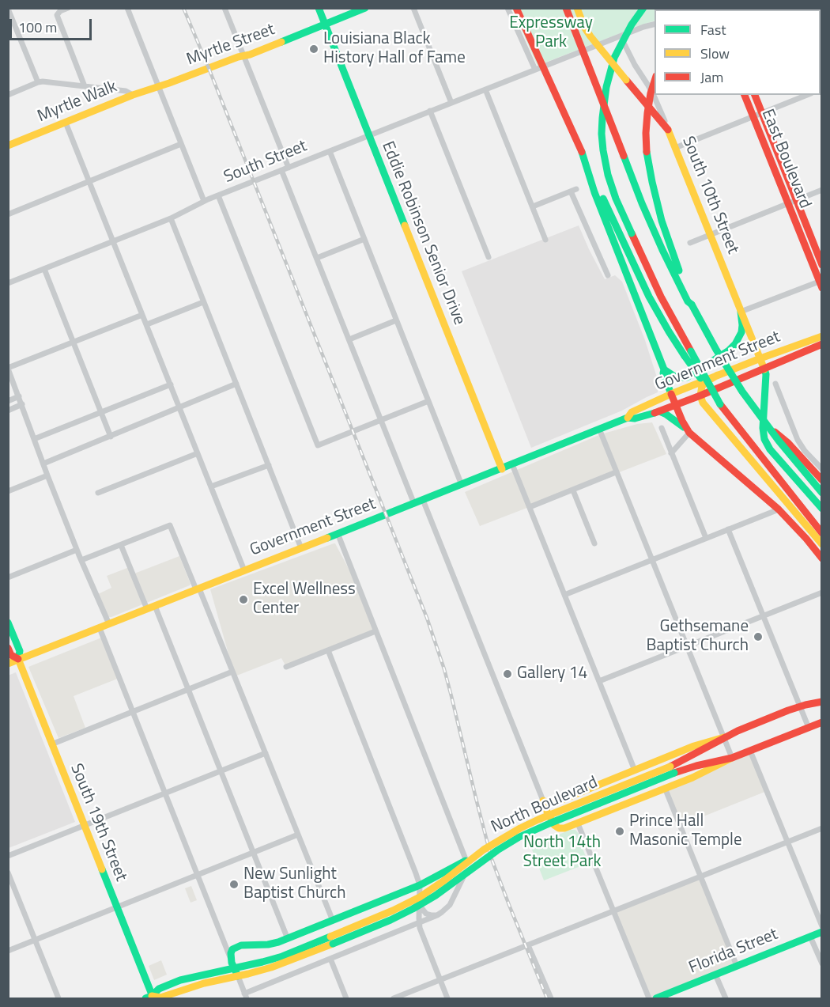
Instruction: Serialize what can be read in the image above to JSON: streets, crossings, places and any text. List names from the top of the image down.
{
  "streets": {
    "main road": [
      "Myrtle Street",
      "Myrtle Walk",
      "East Boulevard",
      "South 10th Street",
      "Eddie Robinson Senior Drive",
      "Government Street",
      "North Boulevard",
      "South 19th Street",
      "Florida Street"
    ],
    "street": ["South Street"]
  },
  "crossings": [
    ["Myrtle Street", "Myrtle Walk"],
    ["Myrtle Street", "Eddie Robinson Senior Drive"],
    ["South Street", "South 10th Street"],
    ["South Street", "Eddie Robinson Senior Drive"],
    ["South 10th Street", "Government Street"],
    ["Eddie Robinson Senior Drive", "Government Street"],
    ["Government Street", "South 19th Street"],
    ["North Boulevard", "South 19th Street"]
  ],
  "parks": ["Expressway Park", "North 14th Street Park"],
  "places": [
    "Louisiana Black History Hall of Fame",
    "Excel Wellness Center",
    "Gethsemane Baptist Church",
    "Gallery 14",
    "Prince Hall Masonic Temple",
    "New Sunlight Baptist Church"
  ],
  "legend": ["Fast", "Slow", "Jam"],
  "scale_bar": "100 m"
}
